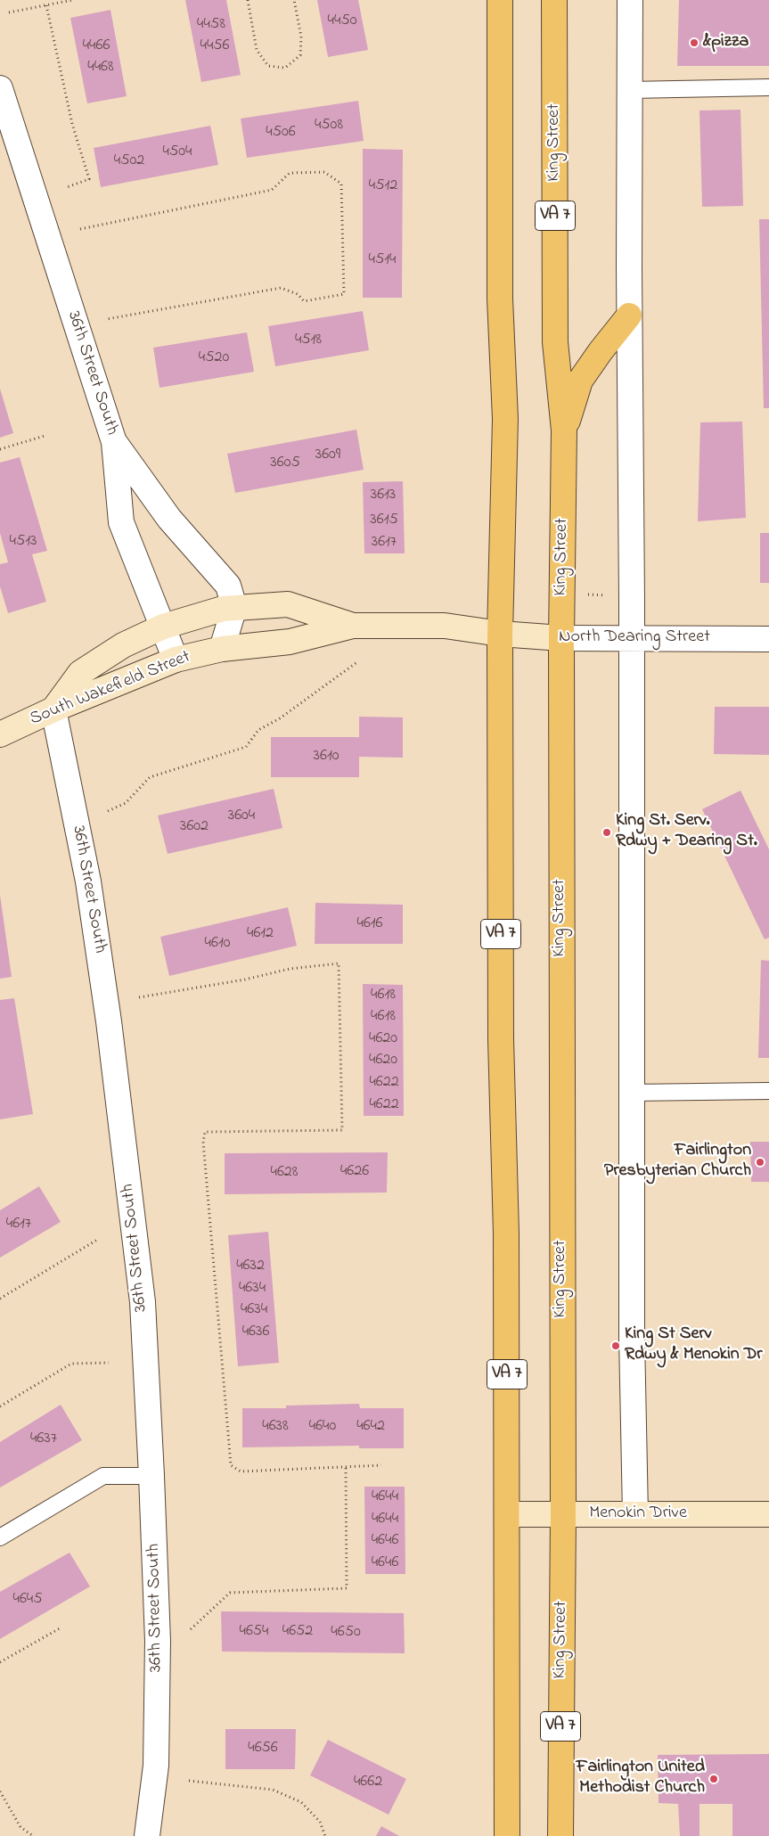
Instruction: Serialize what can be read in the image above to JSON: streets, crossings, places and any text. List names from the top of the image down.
{
  "streets": {
    "main road": ["King Street", "VA 7"],
    "street": [
      "36th Street South",
      "North Dearing Street",
      "South Wakefield Street",
      "Menokin Drive"
    ]
  },
  "crossings": [
    ["King Street", "North Dearing Street"],
    ["King Street", "Menokin Drive"],
    ["VA 7", "North Dearing Street"],
    ["VA 7", "South Wakefield Street"],
    ["VA 7", "Menokin Drive"],
    ["36th Street South", "South Wakefield Street"],
    ["North Dearing Street", "South Wakefield Street"]
  ],
  "places": [
    "&pizza",
    "King St. Serv. Rdwy + Dearing St.",
    "Fairlington Presbyterian Church",
    "King St Serv Rdwy & Menokin Dr",
    "Fairlington United Methodist Church"
  ],
  "house_numbers": [
    "4450",
    "4458",
    "4466",
    "4456",
    "4468",
    "4508",
    "4506",
    "4504",
    "4502",
    "4512",
    "4514",
    "4518",
    "4520",
    "3609",
    "3605",
    "3613",
    "3615",
    "4513",
    "3617",
    "3610",
    "3604",
    "3602",
    "4616",
    "4612",
    "4610",
    "4618",
    "4618",
    "4620",
    "4620",
    "4622",
    "4622",
    "4626",
    "4628",
    "4617",
    "4632",
    "4634",
    "4634",
    "4636",
    "4638",
    "4640",
    "4642",
    "4637",
    "4644",
    "4644",
    "4646",
    "4646",
    "4645",
    "4654",
    "4652",
    "4650",
    "4656",
    "4662"
  ]
}
